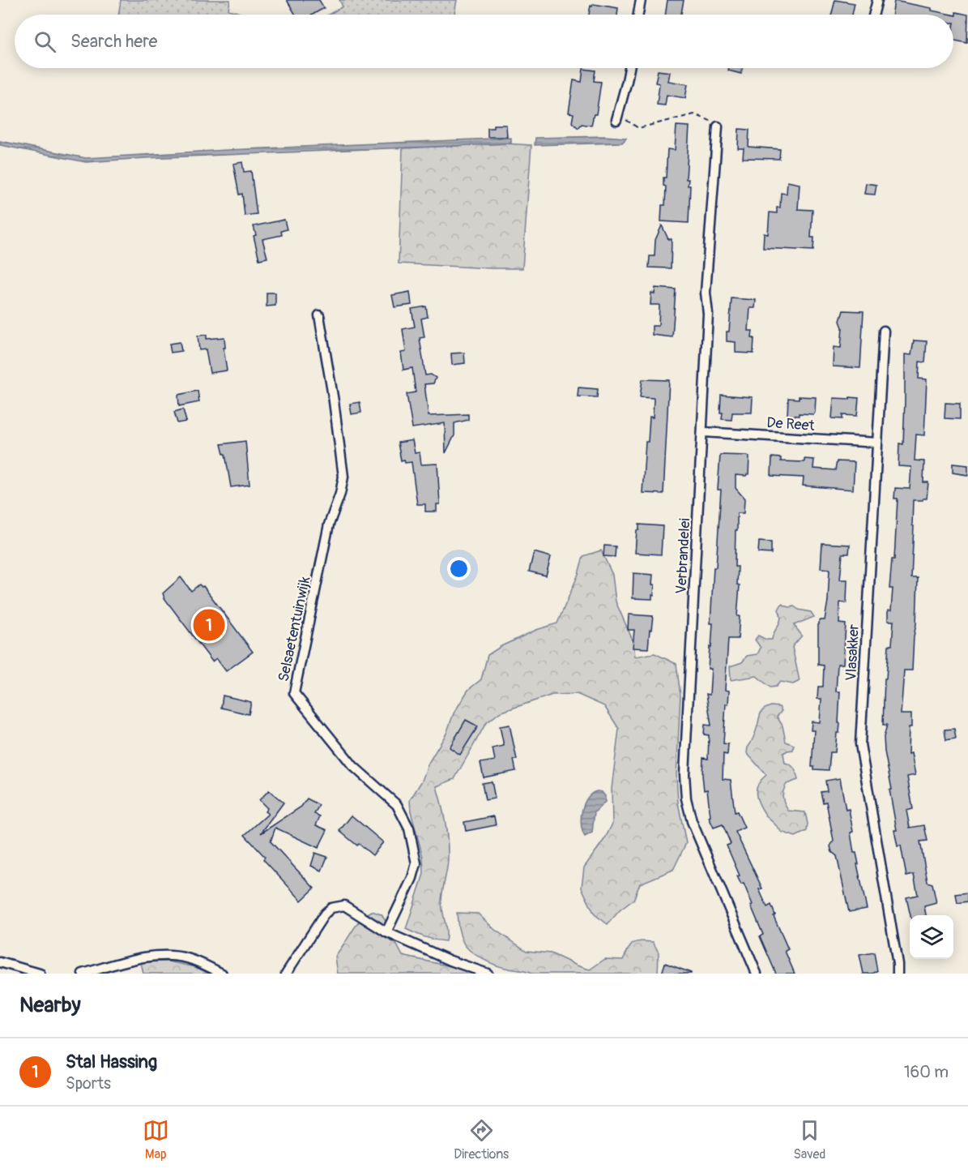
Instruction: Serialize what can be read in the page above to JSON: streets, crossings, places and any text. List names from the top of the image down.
{
  "streets": {
    "street": [
      "De Reet",
      "Verbrandelei",
      "Selsaetentuinwijk",
      "Vlasakker"
    ]
  },
  "crossings": [
    ["De Reet", "Verbrandelei"],
    ["De Reet", "Vlasakker"]
  ],
  "page": {
    "search": "Search here",
    "pins": "1",
    "heading": "Nearby",
    "list": [
      {
        "mark": "1",
        "name": "Stal Hassing",
        "note": "Sports",
        "value": "160 m"
      }
    ],
    "nav": ["Map", "Directions", "Saved"]
  }
}
